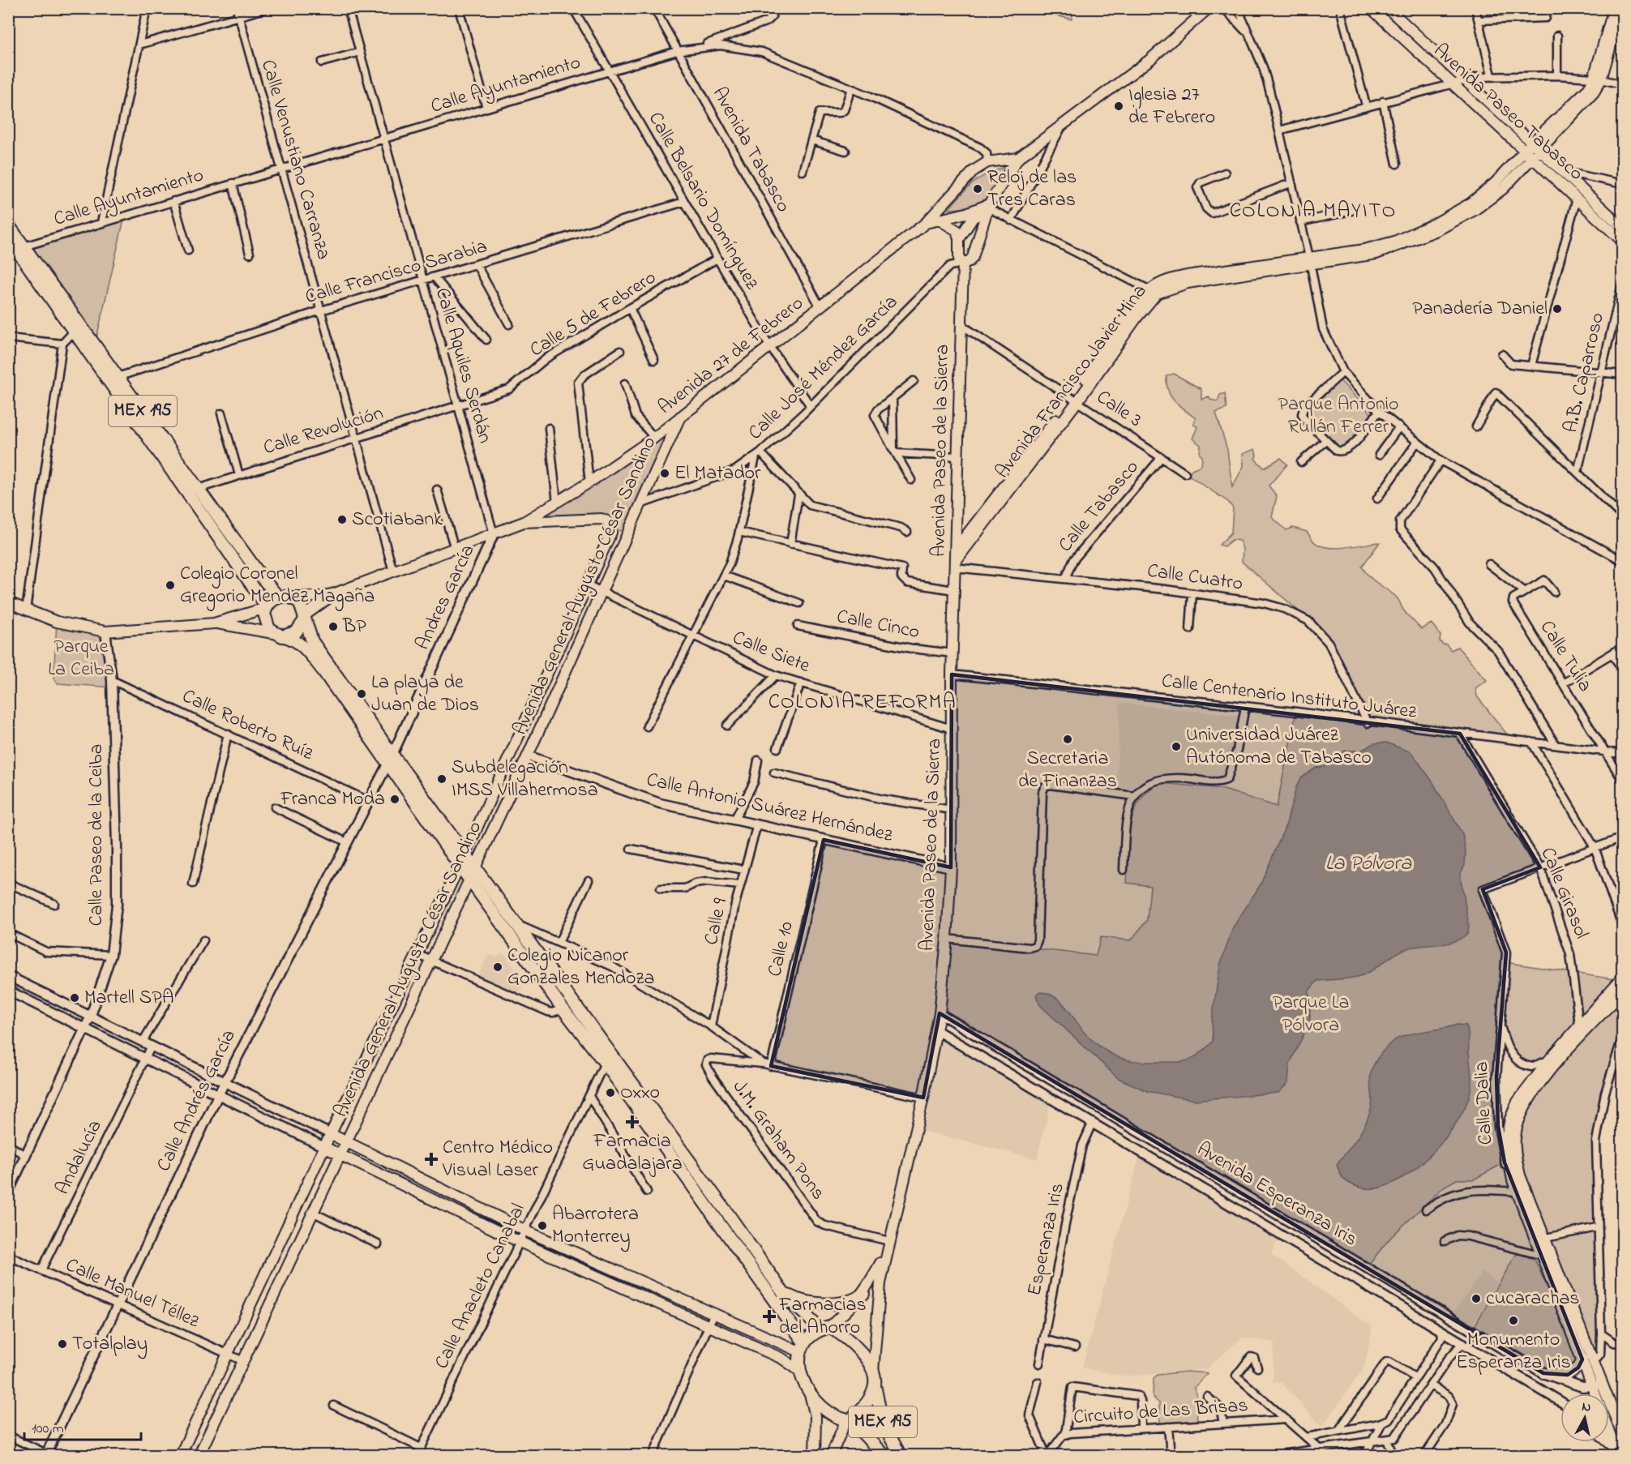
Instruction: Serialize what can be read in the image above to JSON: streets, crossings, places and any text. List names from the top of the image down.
{
  "streets": {
    "main road": [
      "Avenida Paseo Tabasco",
      "Avenida 27 de Febrero",
      "Avenida Francisco Javier Mina",
      "MEX 195",
      "Avenida Paseo de la Sierra",
      "Avenida General Augusto César Sandino"
    ],
    "street": [
      "Calle Ayuntamiento",
      "Avenida Tabasco",
      "Calle Venustiano Carranza",
      "Calle Belsario Domínguez",
      "Calle Francisco Sarabia",
      "Calle 5 de Febrero",
      "Calle Aquiles Serdán",
      "Calle José Méndez García",
      "A.B. Caparroso",
      "Calle 3",
      "Calle Revolución",
      "Calle Tabasco",
      "Calle Cuatro",
      "Andres García",
      "Calle Cinco",
      "Calle Siete",
      "Calle Tulia",
      "Calle Centenario Instituto Juárez",
      "Calle Roberto Ruíz",
      "Calle Antonio Suárez Hernández",
      "Calle Paseo de la Ceiba",
      "Calle Girasol",
      "Calle 9",
      "Calle 10",
      "Calle Andrés García",
      "Calle Dalia",
      "J.M. Graham Pons",
      "Andalucía",
      "Avenida Esperanza Iris",
      "Esperanza Iris",
      "Calle Anacleto Canabal",
      "Calle Manuel Téllez",
      "Circuito de Las Brisas"
    ]
  },
  "crossings": [
    ["Calle Ayuntamiento", "Avenida Tabasco"],
    ["Calle Ayuntamiento", "Calle Venustiano Carranza"],
    ["Calle Ayuntamiento", "Calle Belsario Domínguez"],
    ["Calle Ayuntamiento", "Avenida 27 de Febrero"],
    ["Calle Ayuntamiento", "Calle Aquiles Serdán"],
    ["Calle Ayuntamiento", "MEX 195"],
    ["Avenida Paseo Tabasco", "Avenida Francisco Javier Mina"],
    ["Avenida Tabasco", "Avenida 27 de Febrero"],
    ["Calle Venustiano Carranza", "Calle Francisco Sarabia"],
    ["Calle Venustiano Carranza", "Avenida 27 de Febrero"],
    ["Calle Venustiano Carranza", "Calle Revolución"],
    ["Calle Belsario Domínguez", "Calle Francisco Sarabia"],
    ["Calle Belsario Domínguez", "Calle 5 de Febrero"],
    ["Calle Belsario Domínguez", "Avenida 27 de Febrero"],
    ["Calle Belsario Domínguez", "Calle José Méndez García"],
    ["Calle Francisco Sarabia", "Calle Aquiles Serdán"],
    ["Calle Francisco Sarabia", "MEX 195"],
    ["Calle 5 de Febrero", "Calle Aquiles Serdán"],
    ["Calle 5 de Febrero", "Calle Revolución"],
    ["Avenida 27 de Febrero", "Calle Aquiles Serdán"],
    ["Avenida 27 de Febrero", "MEX 195"],
    ["Avenida 27 de Febrero", "Avenida General Augusto César Sandino"],
    ["Avenida 27 de Febrero", "Andres García"],
    ["Calle Aquiles Serdán", "Calle Revolución"],
    ["Calle Aquiles Serdán", "Andres García"],
    ["Calle José Méndez García", "Avenida Paseo de la Sierra"],
    ["Calle José Méndez García", "Avenida General Augusto César Sandino"],
    ["Avenida Francisco Javier Mina", "Calle 3"],
    ["Avenida Francisco Javier Mina", "Avenida Paseo de la Sierra"],
    ["Avenida Francisco Javier Mina", "Calle Cuatro"],
    ["Calle 3", "Avenida Paseo de la Sierra"],
    ["Calle 3", "Calle Tabasco"],
    ["MEX 195", "Calle Revolución"],
    ["MEX 195", "Avenida Paseo de la Sierra"],
    ["Avenida Paseo de la Sierra", "Calle Cuatro"],
    ["Avenida Paseo de la Sierra", "Calle Cinco"],
    ["Avenida Paseo de la Sierra", "Calle Siete"],
    ["Avenida Paseo de la Sierra", "Calle Centenario Instituto Juárez"],
    ["Avenida Paseo de la Sierra", "Calle Antonio Suárez Hernández"],
    ["Avenida Paseo de la Sierra", "J.M. Graham Pons"],
    ["Avenida Paseo de la Sierra", "Avenida Esperanza Iris"],
    ["Calle Tabasco", "Calle Cuatro"],
    ["Calle Cuatro", "Calle Centenario Instituto Juárez"],
    ["Avenida General Augusto César Sandino", "Calle Siete"],
    ["Avenida General Augusto César Sandino", "Calle Antonio Suárez Hernández"],
    ["Avenida General Augusto César Sandino", "Calle Manuel Téllez"],
    ["Andres García", "Calle Andrés García"],
    ["Calle Tulia", "Calle Centenario Instituto Juárez"],
    ["Calle Centenario Instituto Juárez", "Calle Girasol"],
    ["Calle Roberto Ruíz", "Calle Paseo de la Ceiba"],
    ["Calle Roberto Ruíz", "Calle Andrés García"],
    ["Calle Antonio Suárez Hernández", "Calle 9"],
    ["Calle Antonio Suárez Hernández", "Calle 10"],
    ["Calle Girasol", "Calle Dalia"],
    ["Calle Andrés García", "Calle Manuel Téllez"],
    ["Andalucía", "Calle Manuel Téllez"],
    ["Avenida Esperanza Iris", "Esperanza Iris"]
  ],
  "districts": ["COLONIA MAYITO", "COLONIA REFORMA"],
  "water": ["La Pólvora"],
  "parks": ["Parque Antonio Rullán Ferrer", "Parque La Ceiba", "Parque La Pólvora"],
  "places": {
    "other": [
      "Iglesia 27 de Febrero",
      "Reloj de las Tres Caras",
      "Panadería Daniel",
      "El Matador",
      "Scotiabank",
      "Colegio Coronel Gregorio Mendez Magaña",
      "BP",
      "La playa de Juan de Dios",
      "Secretaria de Finanzas",
      "Universidad Juárez Autónoma de Tabasco",
      "Subdelegación IMSS Villahermosa",
      "Franca Moda",
      "Colegio Nicanor Gonzales Mendoza",
      "Martell SPA",
      "Oxxo",
      "Abarrotera Monterrey",
      "cucarachas",
      "Monumento Esperanza Iris",
      "Totalplay"
    ],
    "health": ["Farmacia Guadalajara", "Centro Médico Visual Laser", "Farmacias del Ahorro"]
  },
  "scale_bar": "100 m",
  "north": "top"
}
